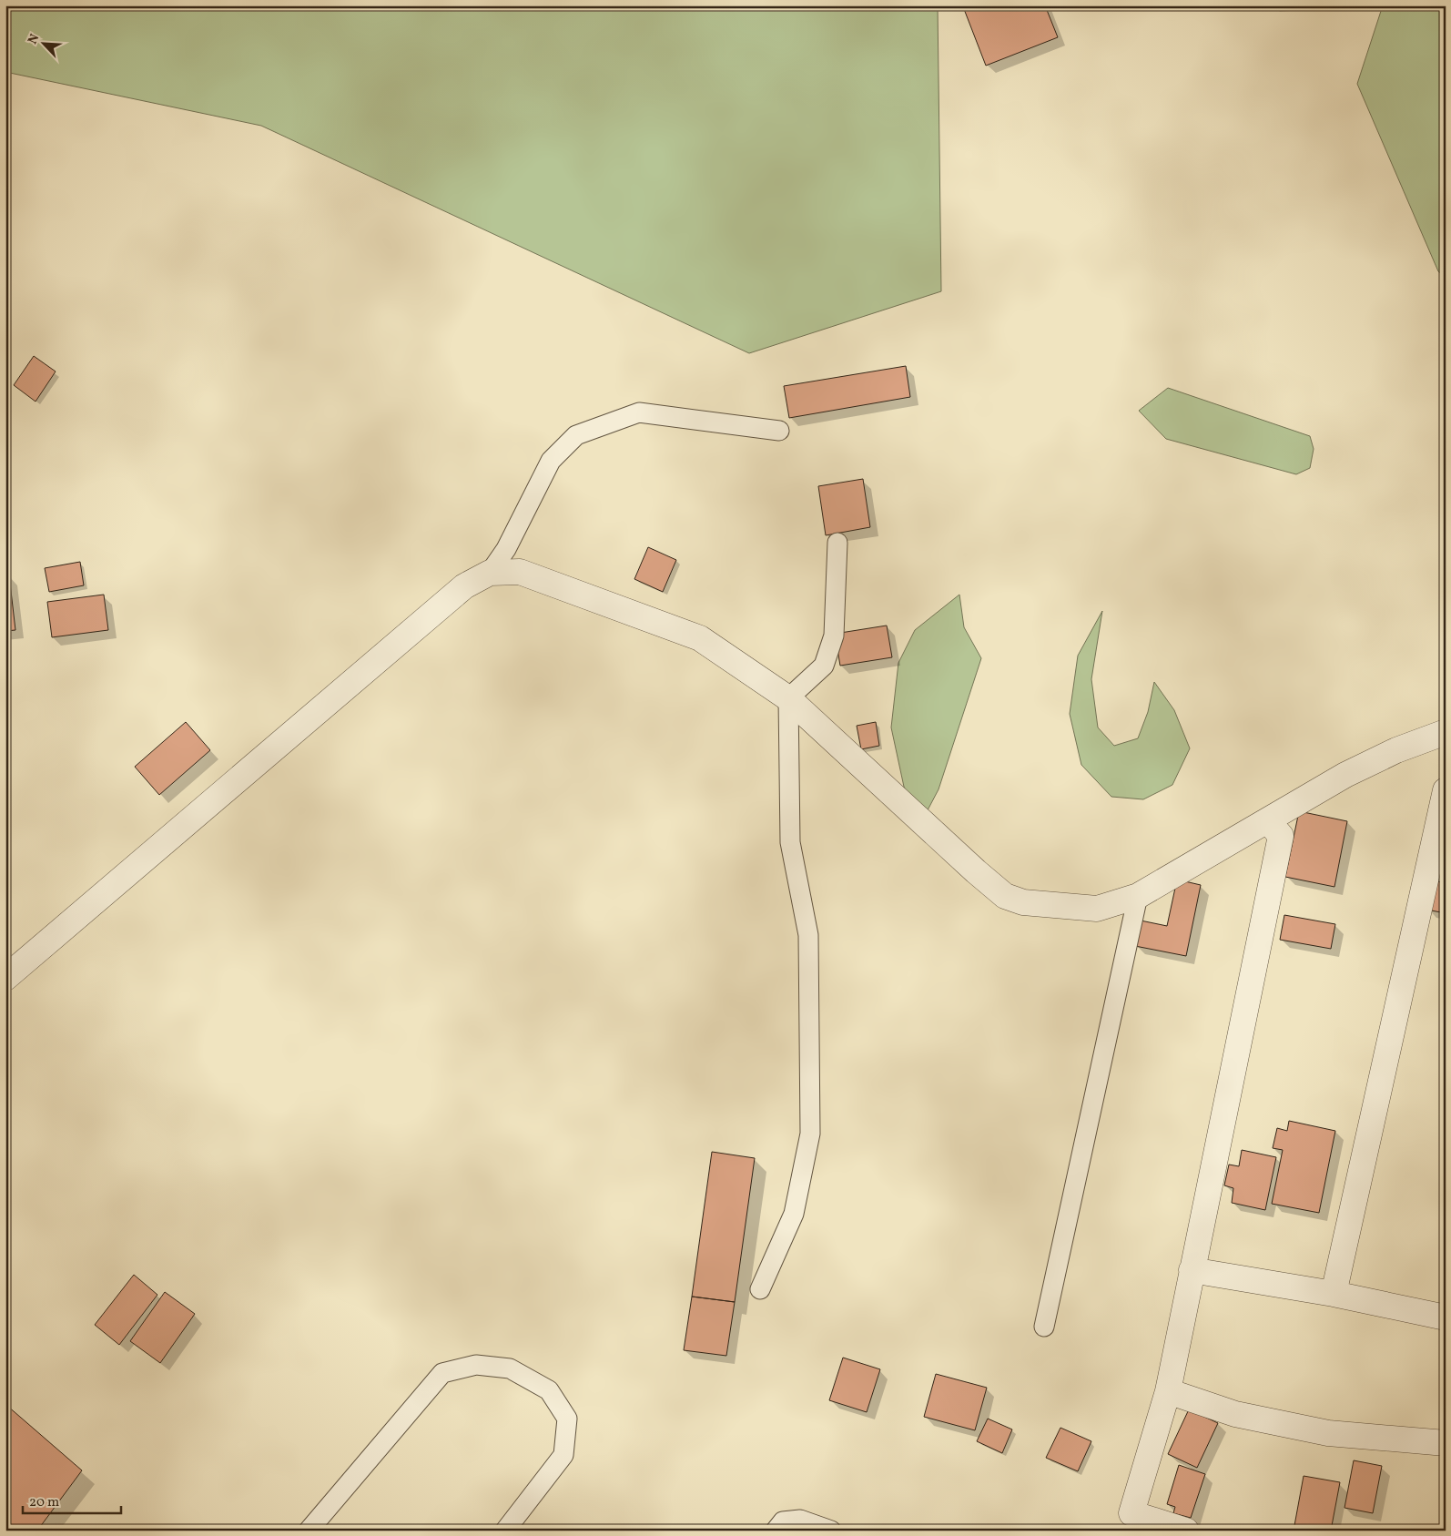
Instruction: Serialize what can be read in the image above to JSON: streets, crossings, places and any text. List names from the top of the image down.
{
  "scale_bar": "20 m",
  "north": "top left"
}
